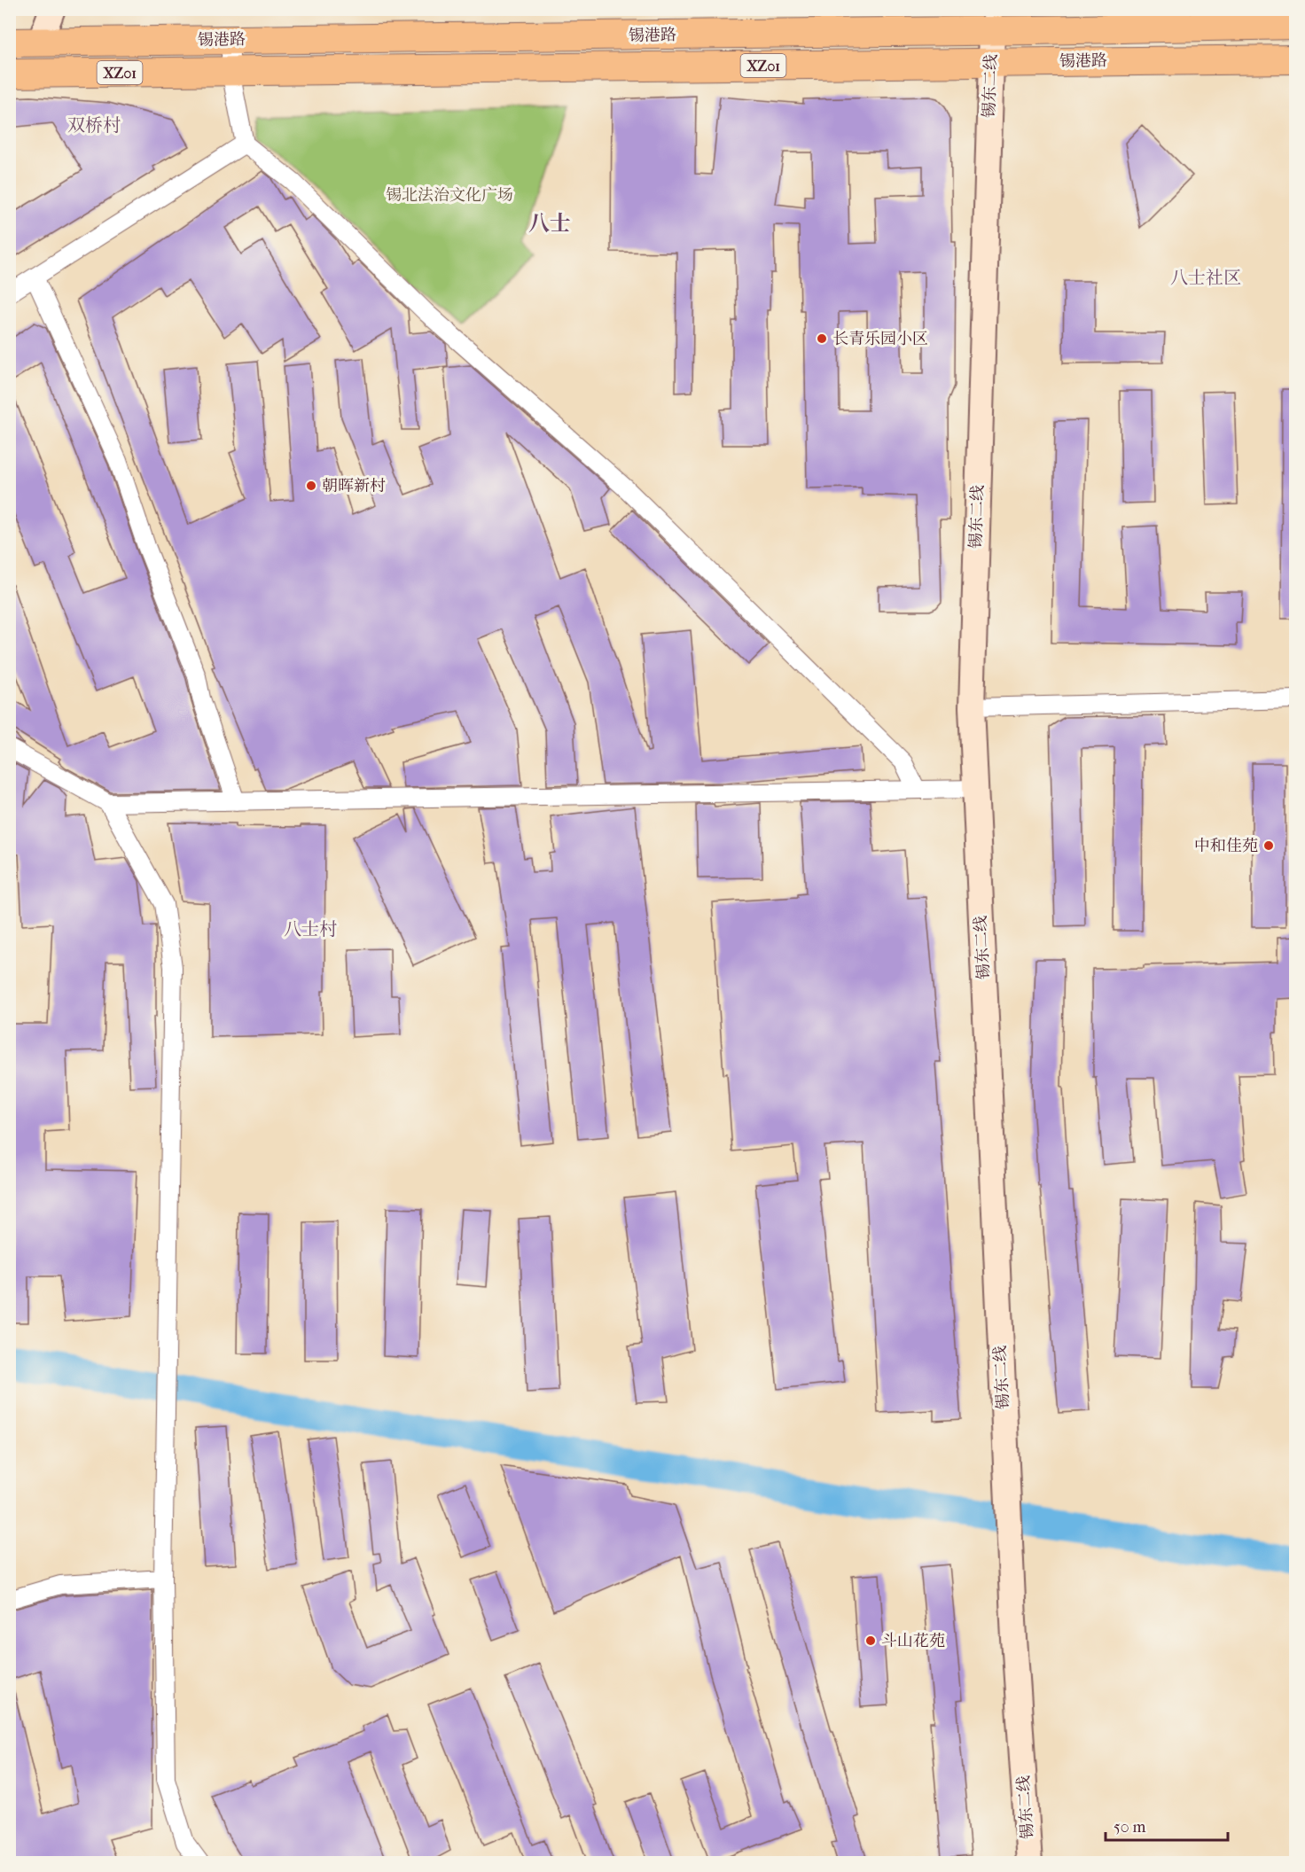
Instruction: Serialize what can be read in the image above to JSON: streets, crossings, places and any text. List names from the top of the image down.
{
  "streets": {
    "main road": ["锡港路", "XZ01", "锡东二线"]
  },
  "crossings": [
    ["锡港路", "锡东二线"]
  ],
  "districts": [
    "双桥村",
    "八士",
    "八士社区",
    "八士村"
  ],
  "parks": ["锡北法治文化广场"],
  "places": [
    "长青乐园小区",
    "朝晖新村",
    "中和佳苑",
    "斗山花苑"
  ],
  "scale_bar": "50 m"
}
